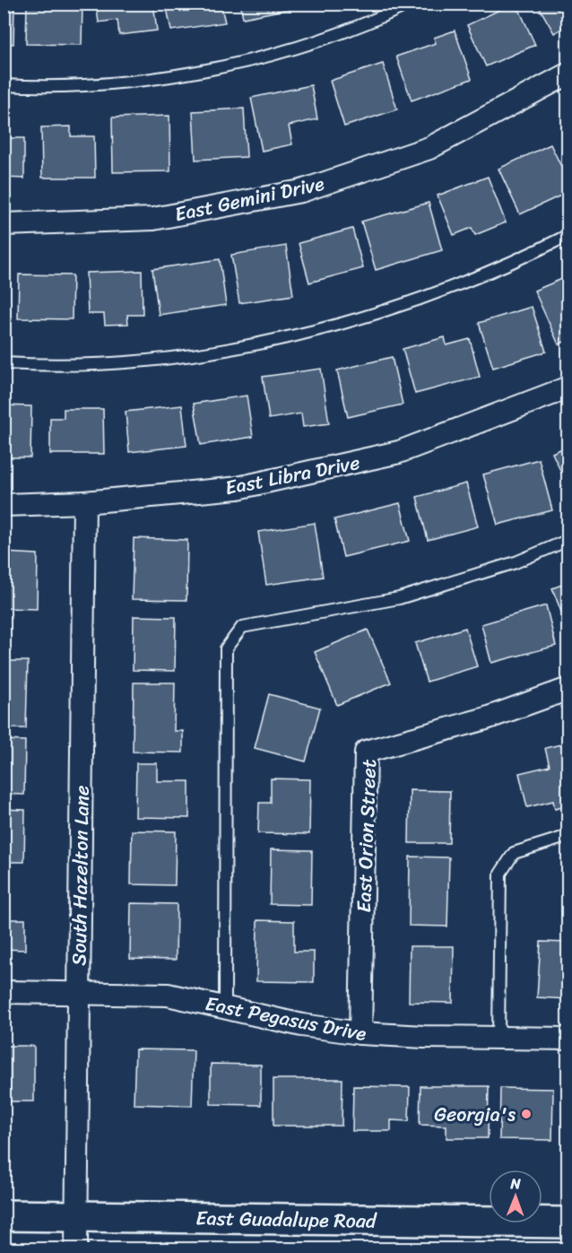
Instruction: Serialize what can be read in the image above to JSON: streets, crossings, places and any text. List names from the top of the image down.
{
  "streets": {
    "main road": ["East Guadalupe Road"],
    "street": [
      "East Gemini Drive",
      "East Libra Drive",
      "East Orion Street",
      "South Hazelton Lane",
      "East Pegasus Drive"
    ]
  },
  "crossings": [
    ["East Libra Drive", "South Hazelton Lane"],
    ["East Orion Street", "East Pegasus Drive"],
    ["South Hazelton Lane", "East Pegasus Drive"],
    ["South Hazelton Lane", "East Guadalupe Road"]
  ],
  "places": ["Georgia's"],
  "north": "top"
}
